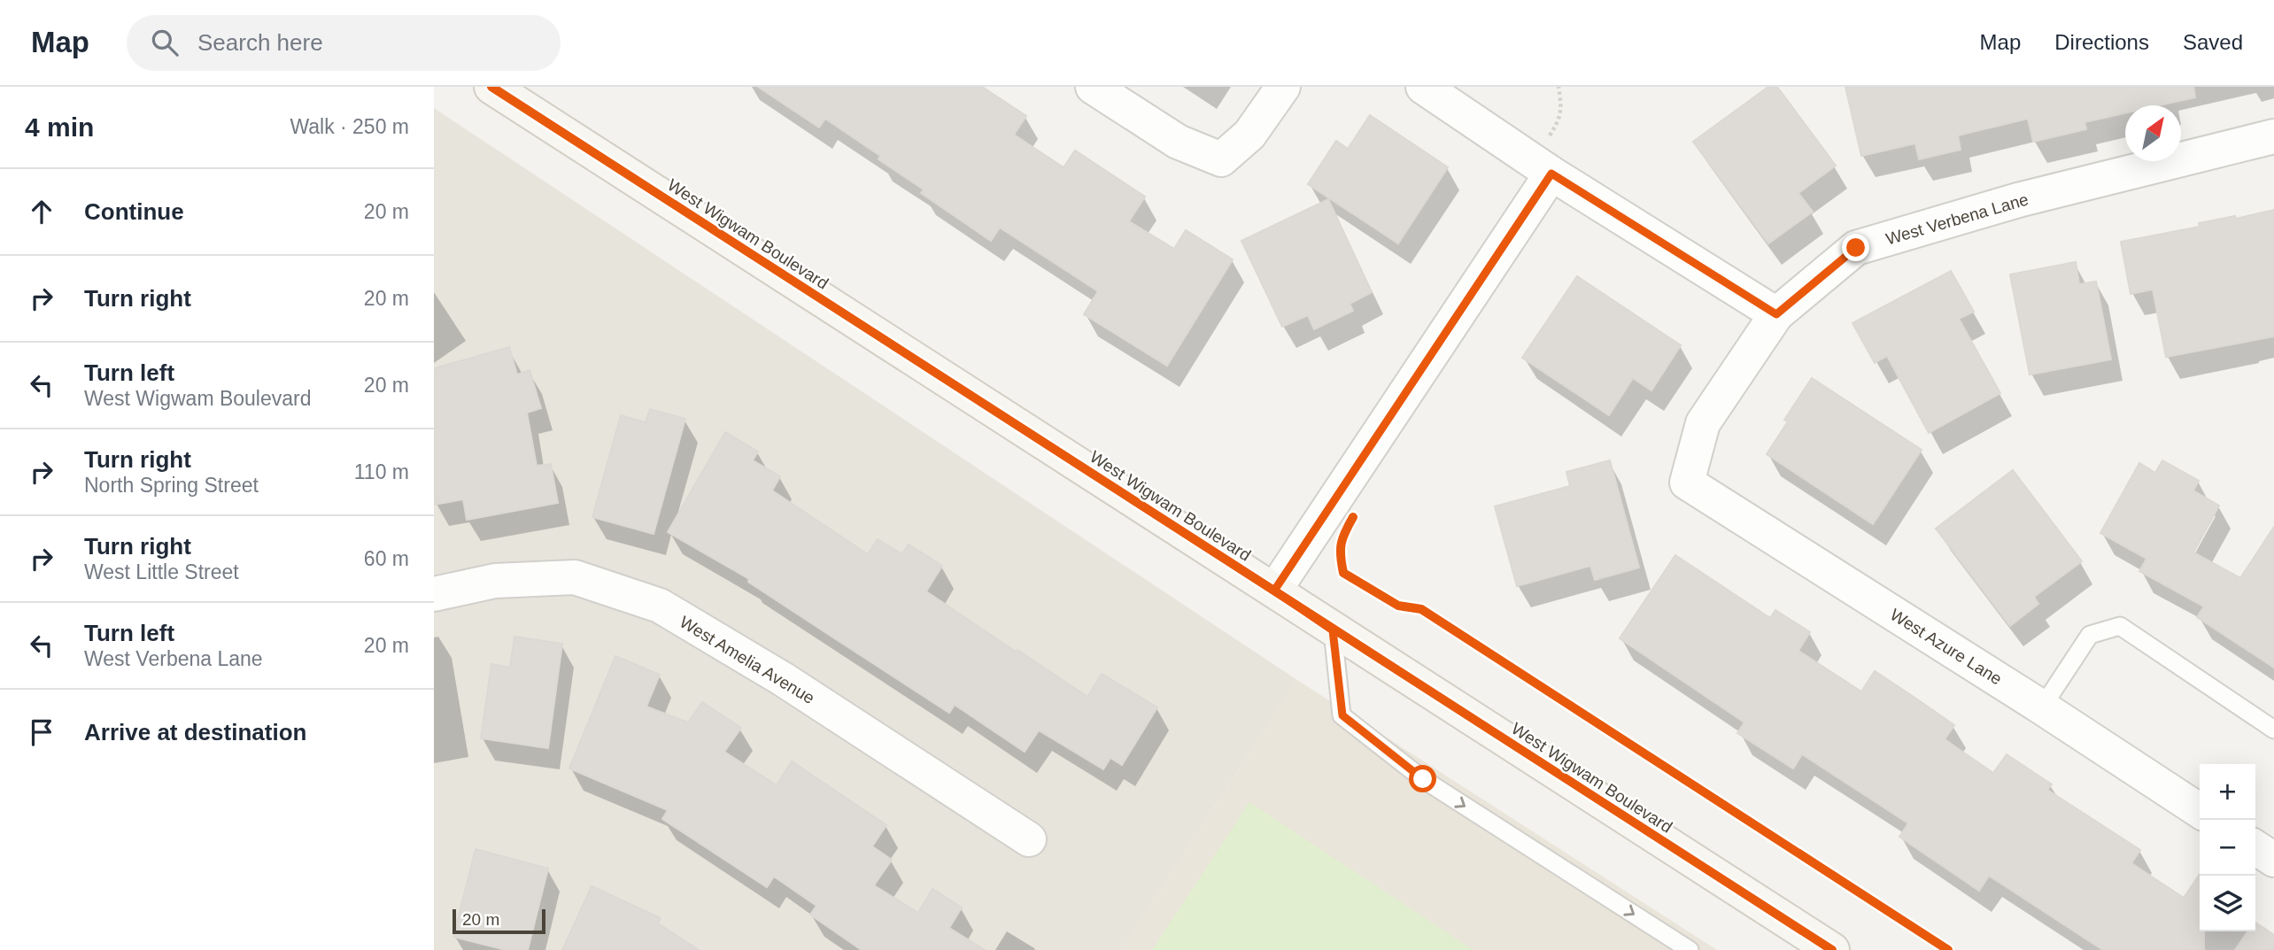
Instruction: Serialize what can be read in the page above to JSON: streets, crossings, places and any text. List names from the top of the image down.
{
  "streets": {
    "street": [
      "West Verbena Lane",
      "West Wigwam Boulevard",
      "West Azure Lane",
      "West Amelia Avenue"
    ]
  },
  "crossings": [
    ["West Verbena Lane", "West Azure Lane"]
  ],
  "scale_bar": "20 m",
  "north": "top right",
  "page": {
    "header": "Map",
    "search": "Search here",
    "nav": ["Map", "Directions", "Saved"],
    "heading": ["4 min", "Walk · 250 m"],
    "list": [
      ["Continue", "20 m"],
      ["Turn right", "20 m"],
      ["Turn left", "West Wigwam Boulevard", "20 m"],
      ["Turn right", "North Spring Street", "110 m"],
      ["Turn right", "West Little Street", "60 m"],
      ["Turn left", "West Verbena Lane", "20 m"],
      "Arrive at destination"
    ],
    "map_buttons": ["+", "−"],
    "scale": "20 m"
  }
}
